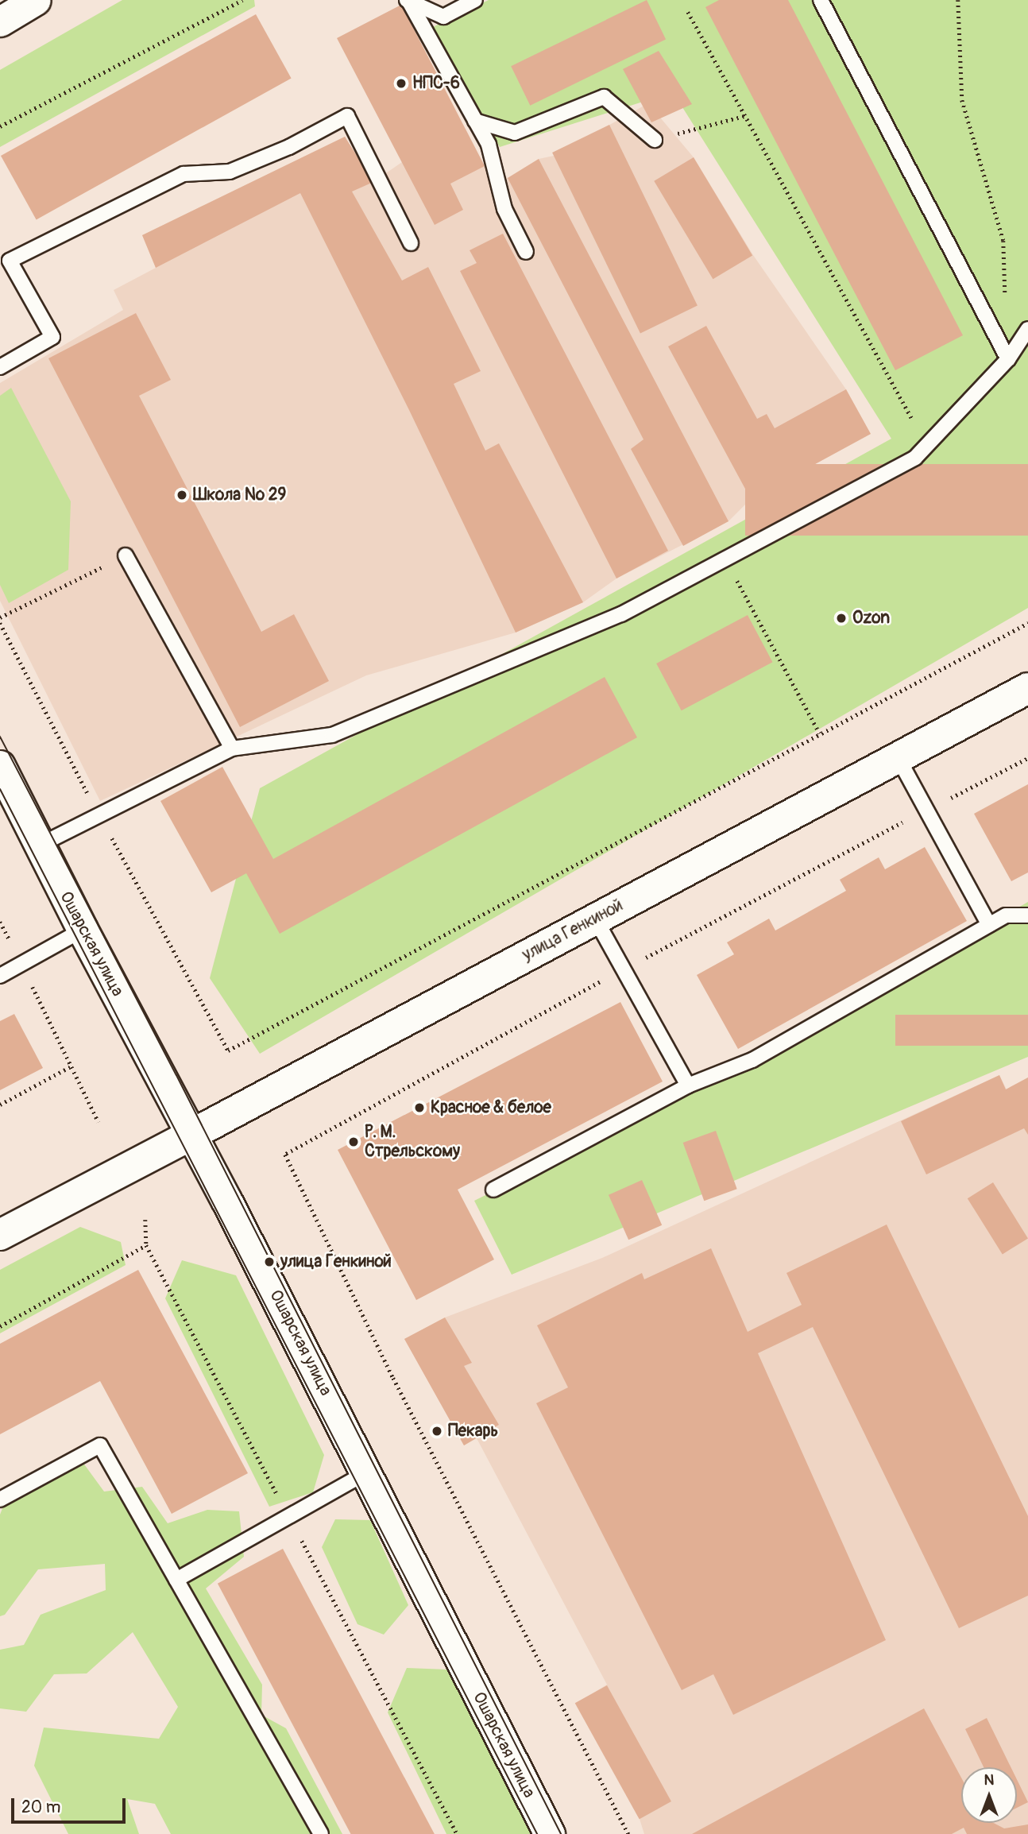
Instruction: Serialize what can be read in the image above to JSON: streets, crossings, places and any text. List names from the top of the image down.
{
  "streets": {
    "street": ["улица Генкиной", "Ошарская улица"]
  },
  "crossings": [
    ["улица Генкиной", "Ошарская улица"]
  ],
  "places": [
    "НПС-6",
    "Школа № 29",
    "Ozon",
    "Красное & белое",
    "Р. М. Стрельскому",
    "улица Генкиной",
    "Пекарь"
  ],
  "scale_bar": "20 m",
  "north": "top"
}
